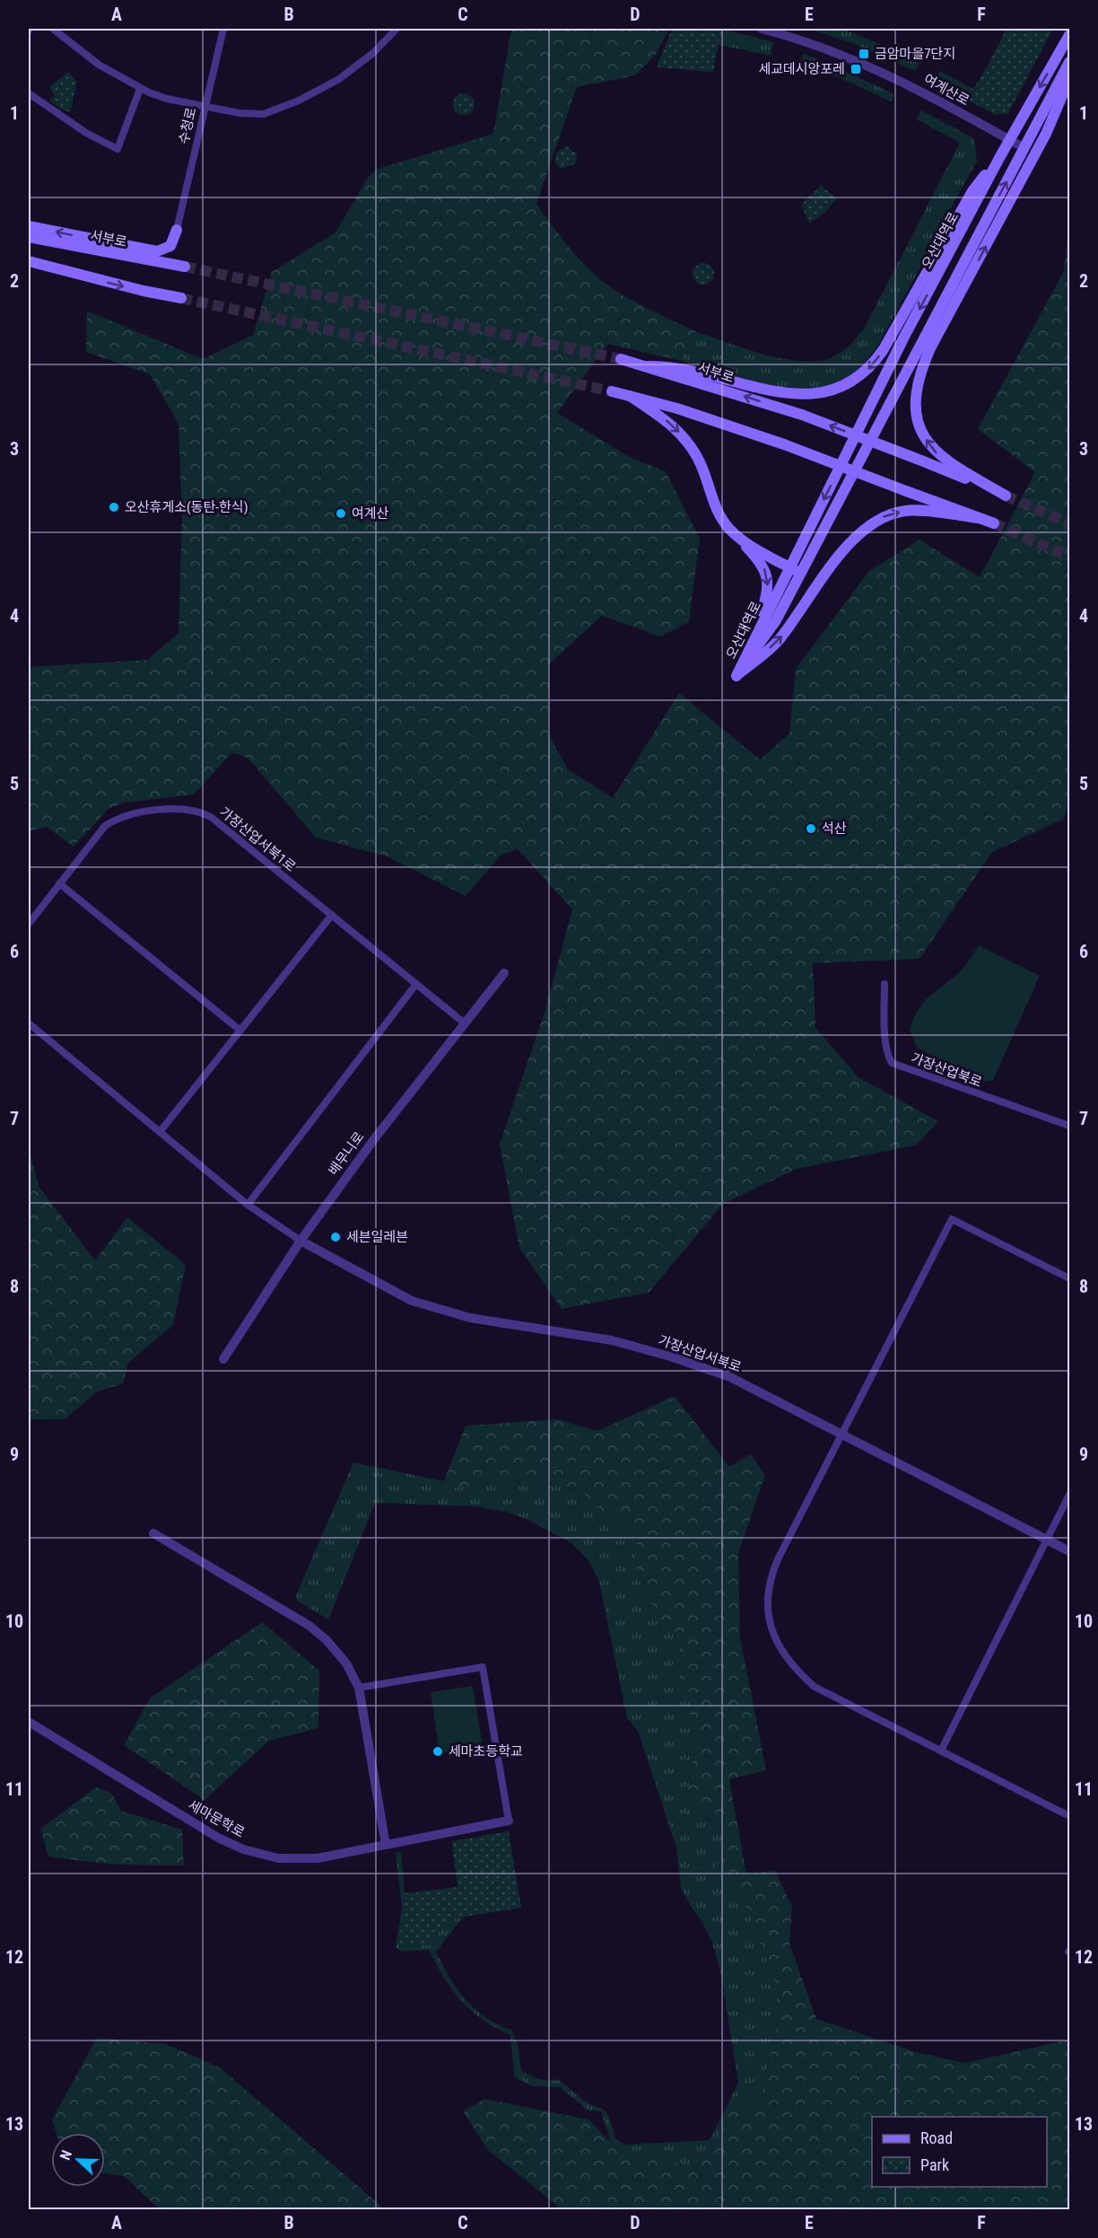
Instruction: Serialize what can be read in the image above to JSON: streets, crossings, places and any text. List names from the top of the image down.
{
  "streets": {
    "main road": ["서부로", "오산대역로"],
    "street": [
      "여계산로",
      "수청로",
      "가장산업서북1로",
      "가장산업북로",
      "배무니로",
      "가장산업서북로",
      "세마문학로"
    ]
  },
  "crossings": [
    ["여계산로", "오산대역로"],
    ["가장산업서북1로", "배무니로"],
    ["배무니로", "가장산업서북로"]
  ],
  "places": {
    "transit": ["금암마을7단지", "세교데시앙포레"],
    "other": [
      "오산휴게소(동탄-한식)",
      "여계산",
      "석산",
      "세븐일레븐",
      "세마초등학교"
    ]
  },
  "legend": ["Road", "Park"],
  "north": "left",
  "grid": {
    "columns": [
      "A",
      "B",
      "C",
      "D",
      "E",
      "F"
    ],
    "rows": [
      "1",
      "2",
      "3",
      "4",
      "5",
      "6",
      "7",
      "8",
      "9",
      "10",
      "11",
      "12",
      "13"
    ]
  }
}
